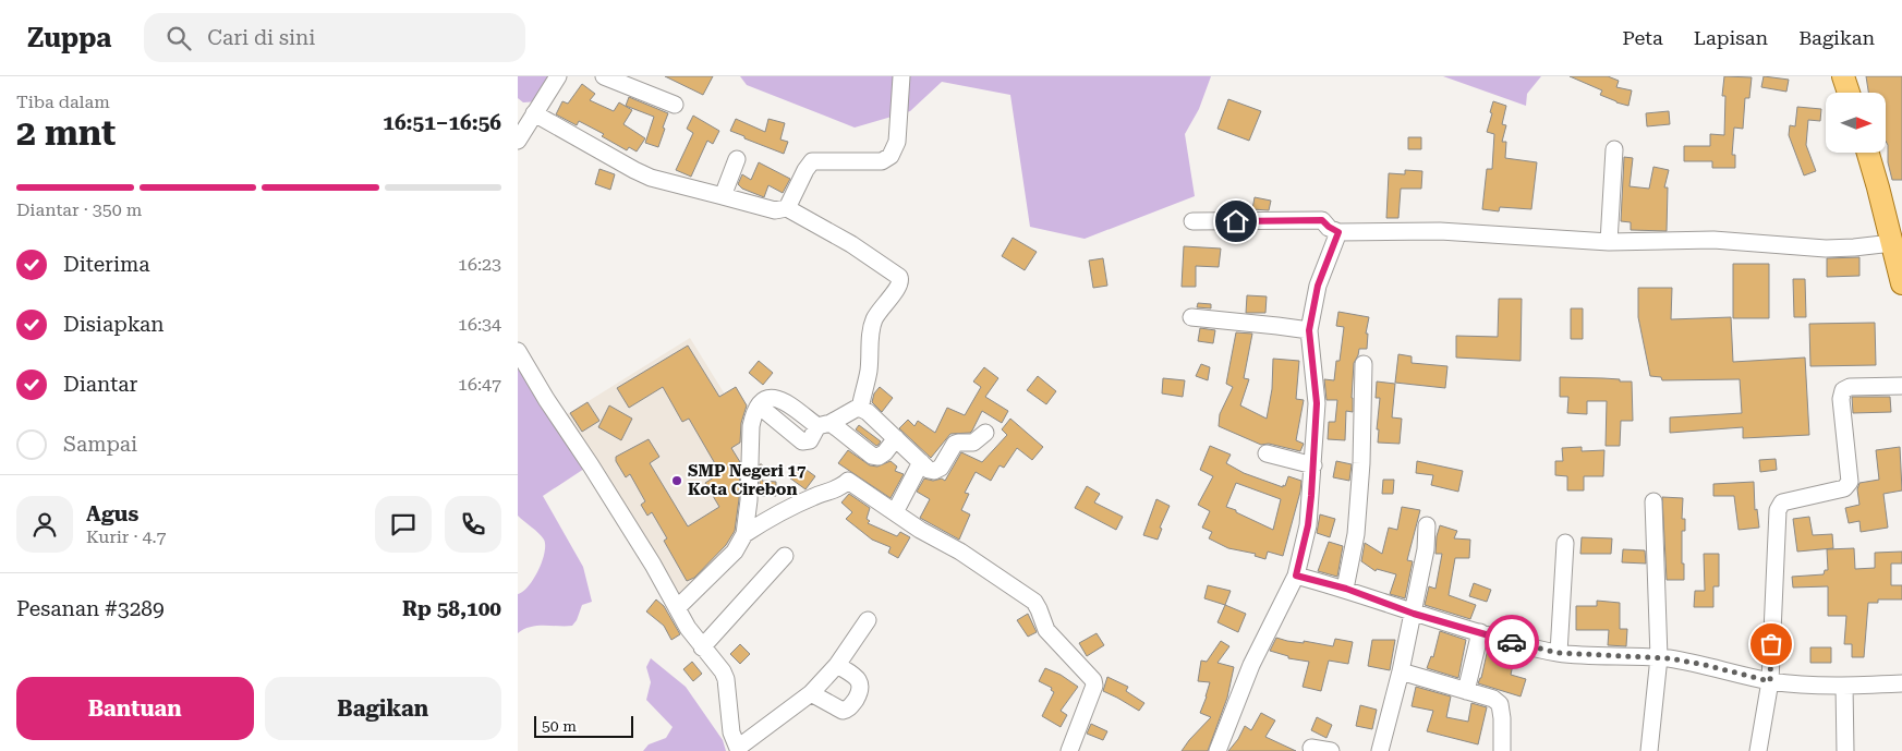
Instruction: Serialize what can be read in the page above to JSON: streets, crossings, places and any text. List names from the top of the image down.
{
  "places": ["SMP Negeri 17 Kota Cirebon"],
  "scale_bar": "50 m",
  "north": "right",
  "page": {
    "header": "Zuppa",
    "search": "Cari di sini",
    "nav": ["Peta", "Lapisan", "Bagikan"],
    "heading": ["2 mnt", "Tiba dalam", "16:51–16:56"],
    "panel": [
      "Agus",
      "Kurir · 4.7",
      "Pesanan #3289",
      "Rp 58,100"
    ],
    "bar": "Diantar · 350 m",
    "list": [
      ["Diterima", "16:23"],
      ["Disiapkan", "16:34"],
      ["Diantar", "16:47"],
      "Sampai"
    ],
    "buttons": ["Bantuan", "Bagikan"],
    "scale": "50 m"
  }
}
